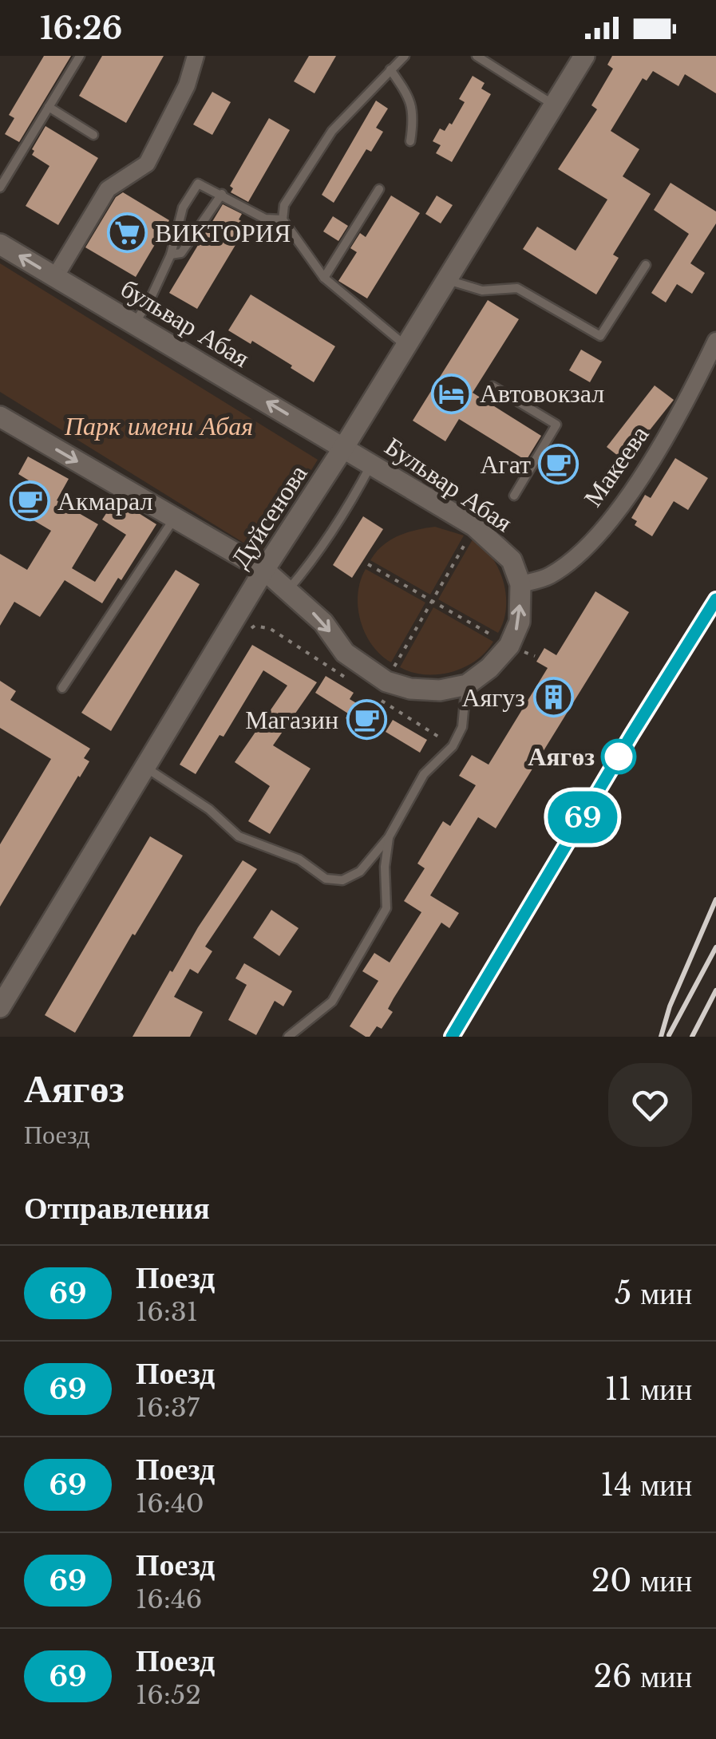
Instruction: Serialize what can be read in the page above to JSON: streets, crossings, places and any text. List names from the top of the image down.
{
  "streets": {
    "street": [
      "бульвар Абая",
      "Макеева",
      "Бульвар Абая",
      "Дуйсенова"
    ]
  },
  "crossings": [
    ["бульвар Абая", "Бульвар Абая"],
    ["бульвар Абая", "Дуйсенова"],
    ["Макеева", "Бульвар Абая"],
    ["Бульвар Абая", "Дуйсенова"]
  ],
  "parks": ["Парк имени Абая"],
  "places": {
    "supermarket": ["ВИКТОРИЯ"],
    "hotel": ["Автовокзал"],
    "cafe": ["Агат", "Акмарал", "Магазин"],
    "building": ["Аягуз"],
    "other": ["Аягөз"]
  },
  "page": {
    "status": "16:26",
    "on_map": "69",
    "heading": [
      ["Аягөз", "Поезд"],
      "Отправления"
    ],
    "list": [
      {
        "mark": "69",
        "name": "Поезд",
        "note": "16:31",
        "value": "5 мин"
      },
      {
        "mark": "69",
        "name": "Поезд",
        "note": "16:37",
        "value": "11 мин"
      },
      {
        "mark": "69",
        "name": "Поезд",
        "note": "16:40",
        "value": "14 мин"
      },
      {
        "mark": "69",
        "name": "Поезд",
        "note": "16:46",
        "value": "20 мин"
      },
      {
        "mark": "69",
        "name": "Поезд",
        "note": "16:52",
        "value": "26 мин"
      }
    ]
  }
}
